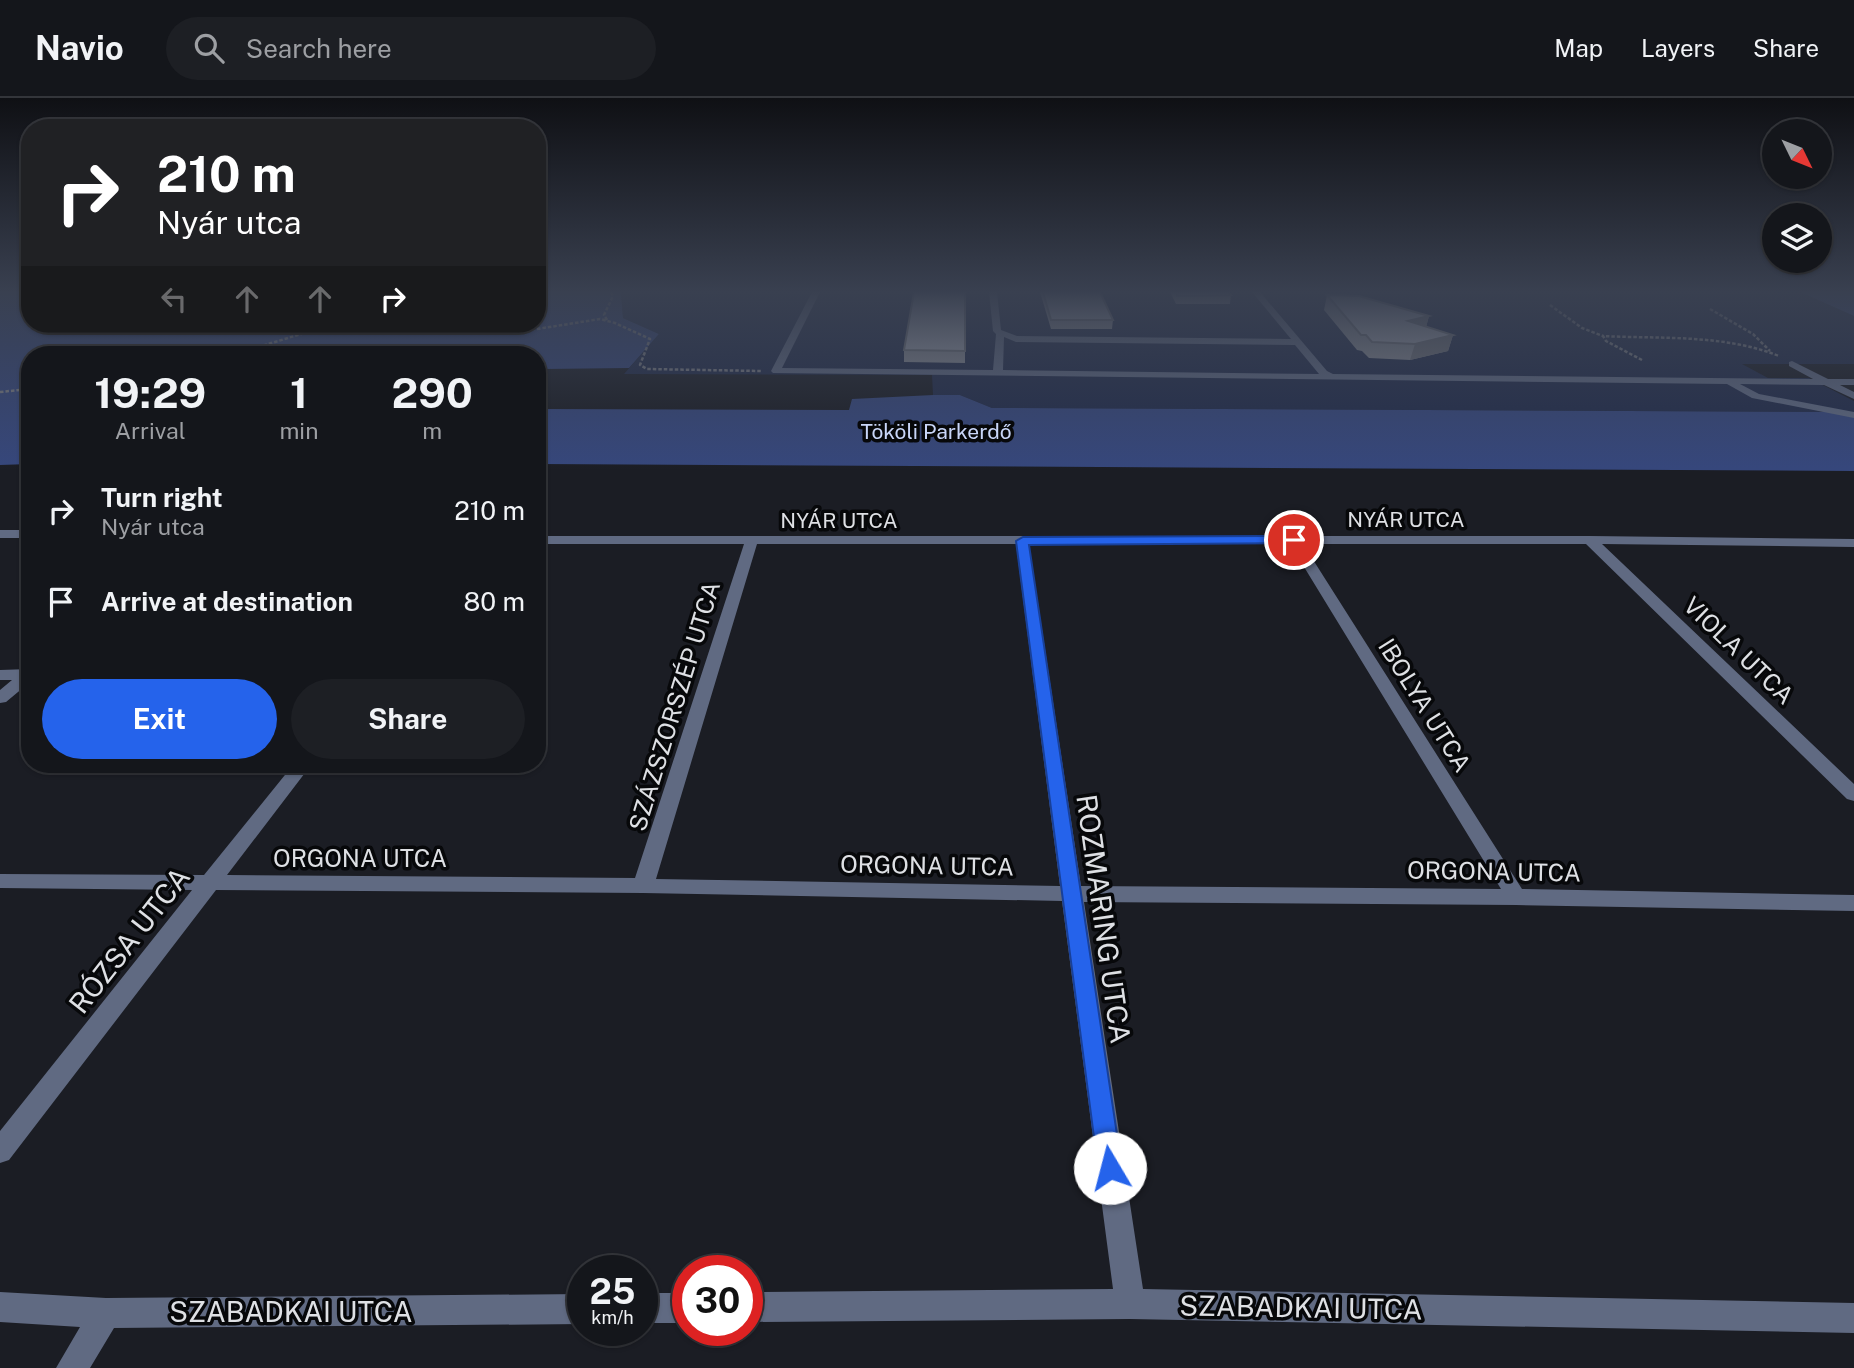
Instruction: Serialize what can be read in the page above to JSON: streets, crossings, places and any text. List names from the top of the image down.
{
  "streets": {
    "street": [
      "NYÁR UTCA",
      "VIOLA UTCA",
      "IBOLYA UTCA",
      "SZÁZSZORSZÉP UTCA",
      "ORGONA UTCA",
      "ROZMARING UTCA",
      "RÓZSA UTCA",
      "SZABADKAI UTCA"
    ]
  },
  "crossings": [
    ["NYÁR UTCA", "VIOLA UTCA"],
    ["NYÁR UTCA", "IBOLYA UTCA"],
    ["NYÁR UTCA", "SZÁZSZORSZÉP UTCA"],
    ["NYÁR UTCA", "ROZMARING UTCA"],
    ["IBOLYA UTCA", "ORGONA UTCA"],
    ["SZÁZSZORSZÉP UTCA", "ORGONA UTCA"],
    ["ORGONA UTCA", "ROZMARING UTCA"],
    ["ORGONA UTCA", "RÓZSA UTCA"],
    ["ROZMARING UTCA", "SZABADKAI UTCA"]
  ],
  "parks": ["Tököli Parkerdő"],
  "north": "bottom right",
  "page": {
    "header": "Navio",
    "search": "Search here",
    "nav": ["Map", "Layers", "Share"],
    "turn": ["210 m", "Nyár utca"],
    "eta": [
      "19:29",
      "Arrival",
      "1",
      "min",
      "290",
      "m"
    ],
    "list": [
      {
        "name": "Turn right",
        "note": "Nyár utca",
        "value": "210 m"
      },
      {
        "name": "Arrive at destination",
        "value": "80 m"
      }
    ],
    "buttons": ["Exit", "Share"],
    "speed": "25 km/h",
    "limit": "30"
  }
}
